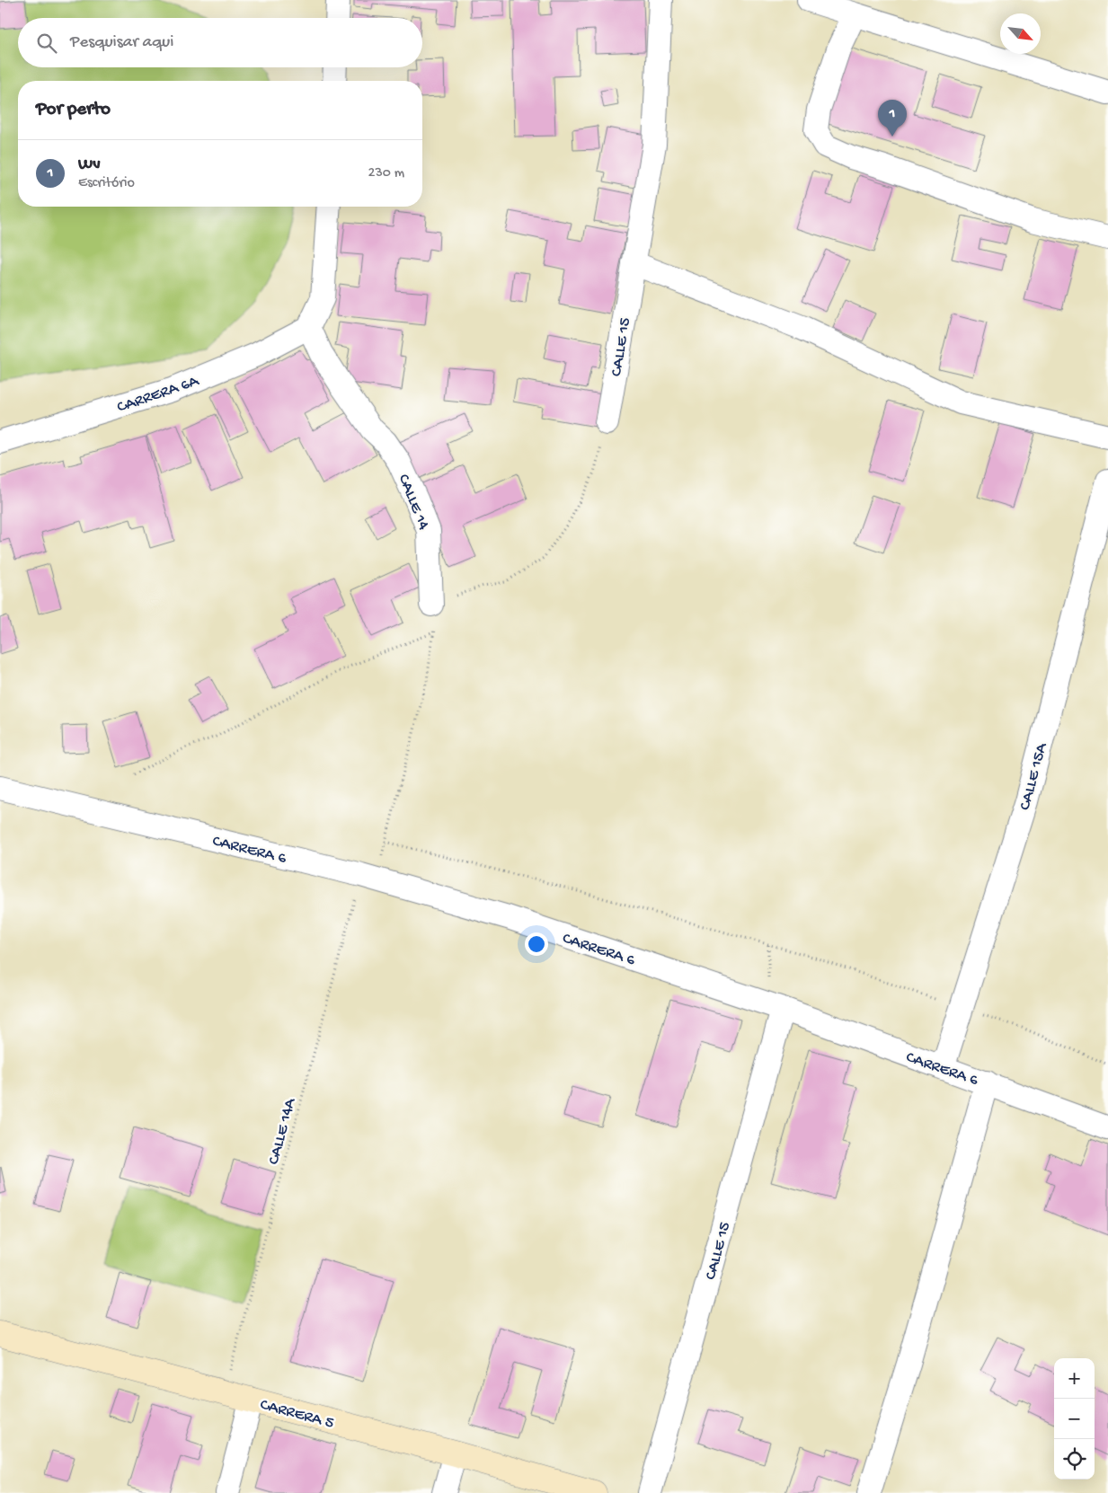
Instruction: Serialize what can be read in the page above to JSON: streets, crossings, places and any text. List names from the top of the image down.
{
  "streets": {
    "street": [
      "CALLE 15",
      "CARRERA 6A",
      "CALLE 14",
      "CALLE 15A",
      "CARRERA 6",
      "CARRERA 5"
    ],
    "path": ["CALLE 14A"]
  },
  "crossings": [
    ["CALLE 15", "CARRERA 6"],
    ["CARRERA 6A", "CALLE 14"],
    ["CALLE 15A", "CARRERA 6"],
    ["CARRERA 6", "CALLE 14A"],
    ["CALLE 14A", "CARRERA 5"]
  ],
  "north": "bottom right",
  "page": {
    "search": "Pesquisar aqui",
    "heading": "Por perto",
    "pins": "1",
    "list": [
      {
        "mark": "1",
        "name": "Wv",
        "note": "Escritório",
        "value": "230 m"
      }
    ],
    "map_buttons": ["+", "−"]
  }
}
